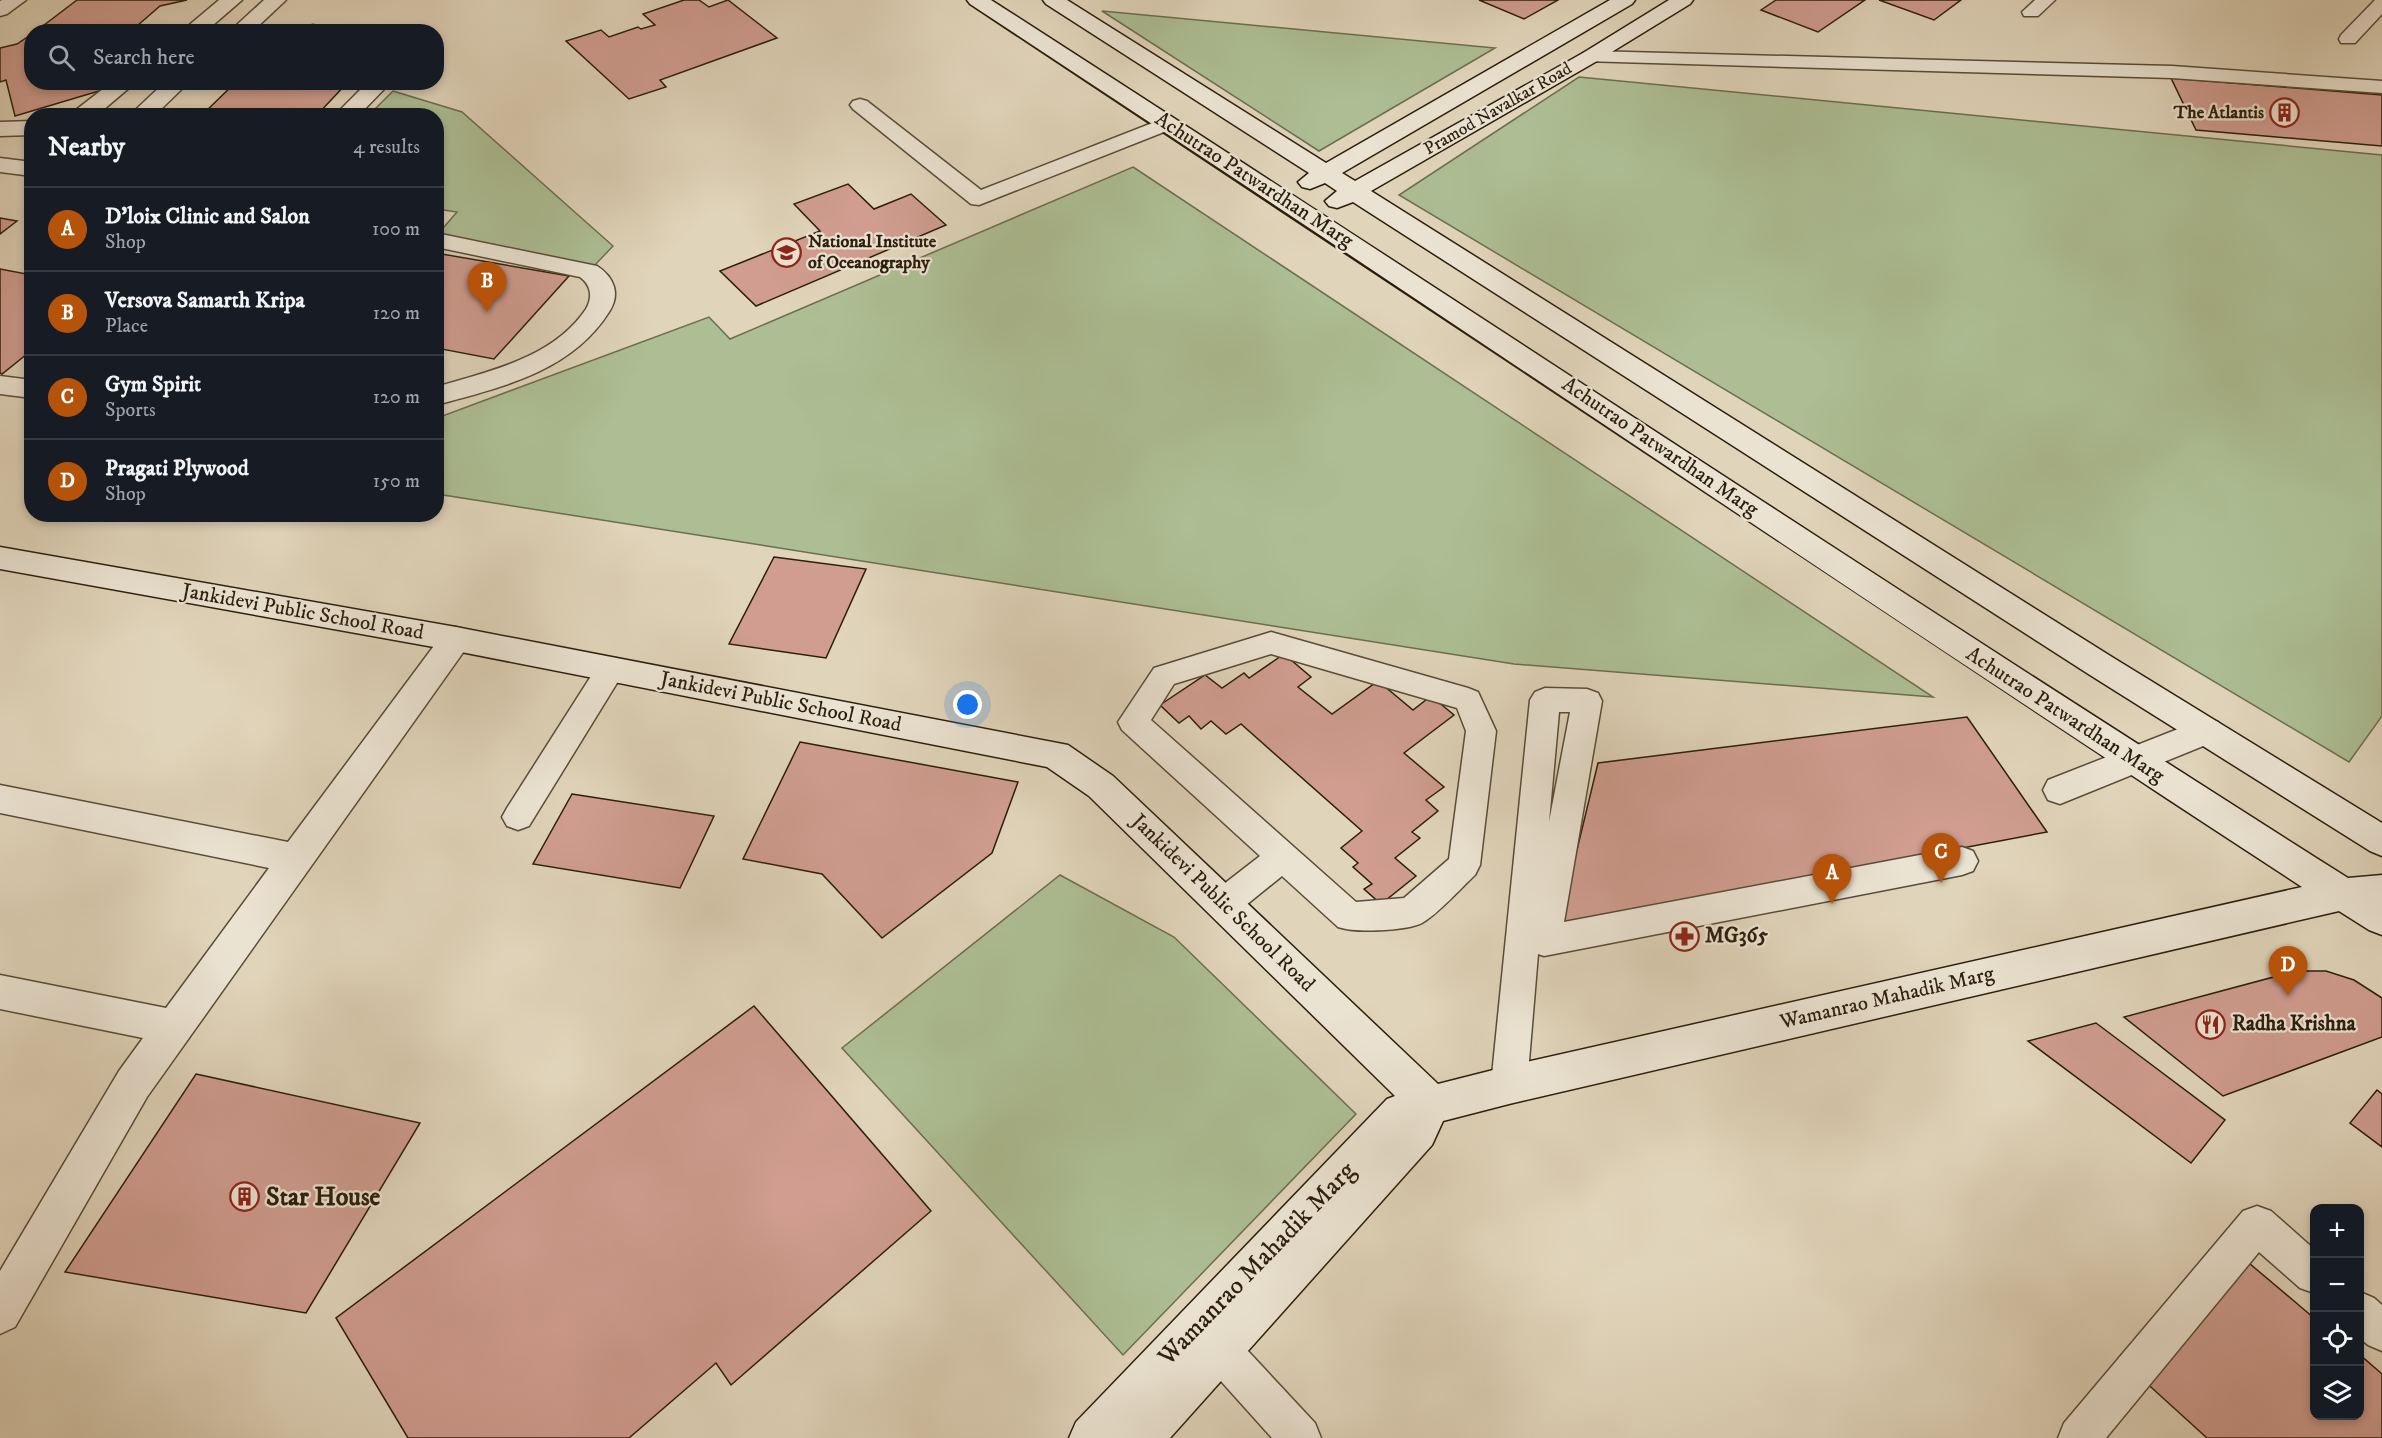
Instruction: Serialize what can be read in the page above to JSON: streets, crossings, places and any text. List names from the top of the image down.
{
  "streets": {
    "street": [
      "Pramod Navalkar Road",
      "Achutrao Patwardhan Marg",
      "Jankidevi Public School Road",
      "Wamanrao Mahadik Marg"
    ]
  },
  "crossings": [
    ["Pramod Navalkar Road", "Achutrao Patwardhan Marg"],
    ["Achutrao Patwardhan Marg", "Wamanrao Mahadik Marg"],
    ["Jankidevi Public School Road", "Wamanrao Mahadik Marg"]
  ],
  "places": {
    "building": ["The Atlantis", "Star House"],
    "school or university": ["National Institute of Oceanography"],
    "pharmacy": ["MG365"],
    "restaurant": ["Radha Krishna"]
  },
  "page": {
    "search": "Search here",
    "heading": ["Nearby", "4 results"],
    "list": [
      {
        "mark": "A",
        "name": "D'loix Clinic and Salon",
        "note": "Shop",
        "value": "100 m"
      },
      {
        "mark": "B",
        "name": "Versova Samarth Kripa",
        "note": "Place",
        "value": "120 m"
      },
      {
        "mark": "C",
        "name": "Gym Spirit",
        "note": "Sports",
        "value": "120 m"
      },
      {
        "mark": "D",
        "name": "Pragati Plywood",
        "note": "Shop",
        "value": "150 m"
      }
    ],
    "pins": [
      "B",
      "C",
      "A",
      "D"
    ],
    "map_buttons": ["+", "−"]
  }
}
